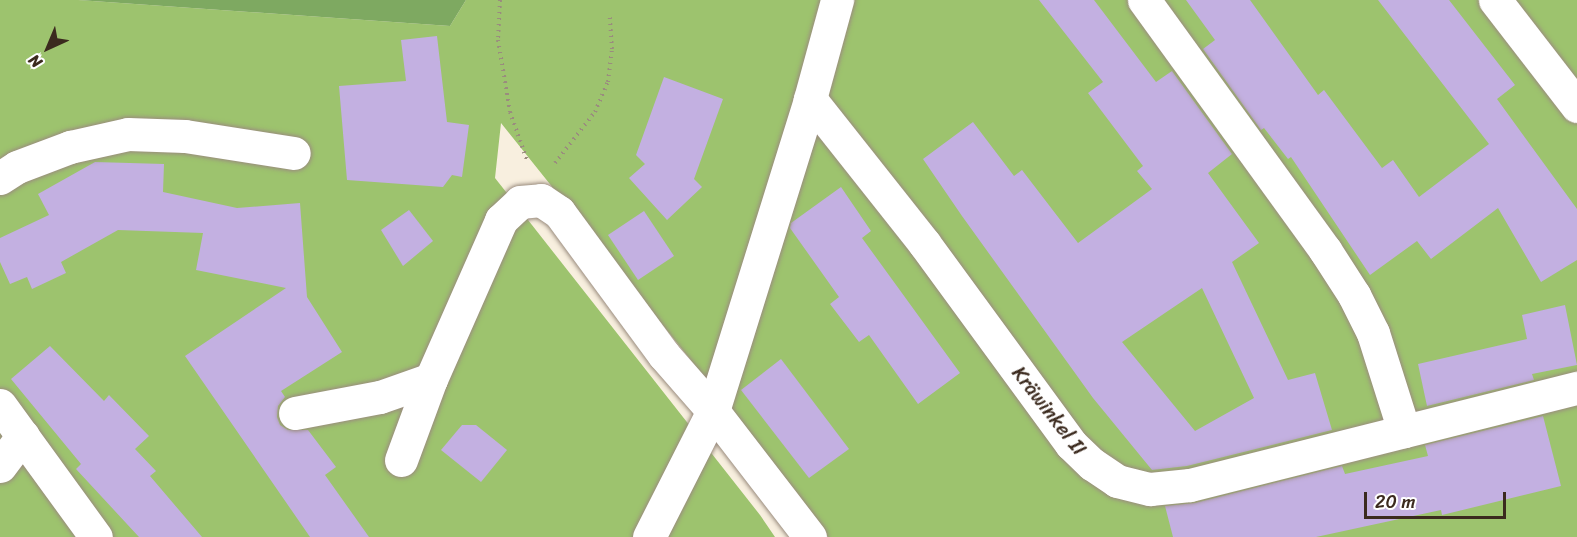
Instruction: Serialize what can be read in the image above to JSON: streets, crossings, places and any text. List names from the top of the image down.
{
  "streets": {
    "lane": ["Kräwinkel II"]
  },
  "scale_bar": "20 m",
  "north": "bottom left"
}
